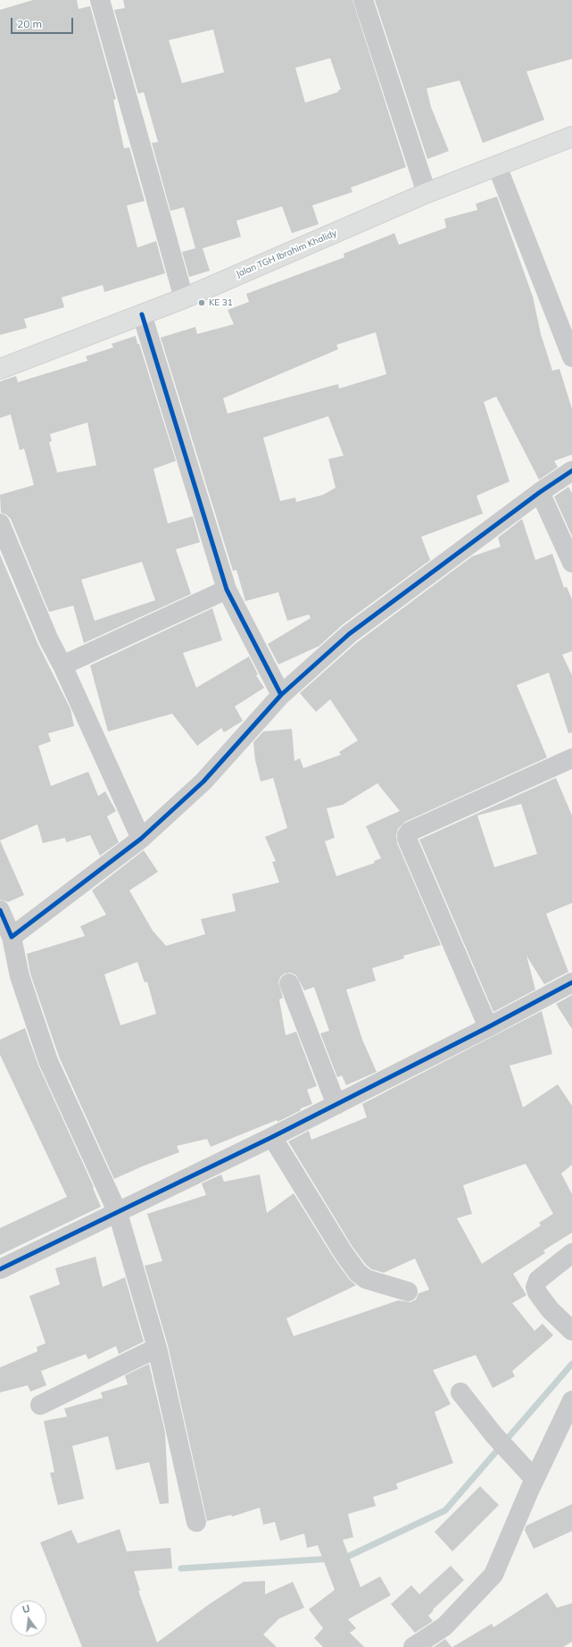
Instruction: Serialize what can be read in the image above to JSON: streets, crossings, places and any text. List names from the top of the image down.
{
  "streets": {
    "main road": ["Jalan TGH Ibrahim Khalidy"]
  },
  "places": ["KE 31"],
  "scale_bar": "20 m",
  "north": "top"
}
